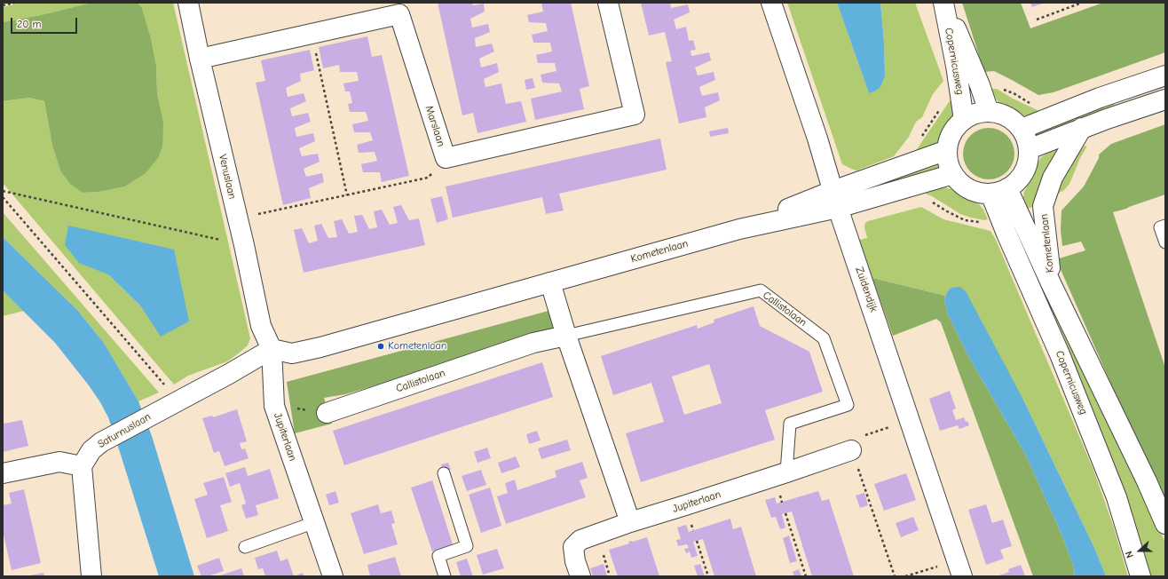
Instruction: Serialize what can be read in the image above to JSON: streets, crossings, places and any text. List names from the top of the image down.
{
  "streets": {
    "street": [
      "Copernicusweg",
      "Marslaan",
      "Venuslaan",
      "Kometenlaan",
      "Zuidendijk",
      "Callistolaan",
      "Saturnuslaan",
      "Jupiterlaan"
    ]
  },
  "crossings": [
    ["Copernicusweg", "Kometenlaan"],
    ["Marslaan", "Venuslaan"],
    ["Venuslaan", "Kometenlaan"],
    ["Venuslaan", "Saturnuslaan"],
    ["Venuslaan", "Jupiterlaan"],
    ["Kometenlaan", "Zuidendijk"],
    ["Kometenlaan", "Saturnuslaan"],
    ["Kometenlaan", "Jupiterlaan"],
    ["Callistolaan", "Jupiterlaan"],
    ["Saturnuslaan", "Jupiterlaan"]
  ],
  "places": ["Kometenlaan"],
  "scale_bar": "20 m",
  "north": "left"
}
